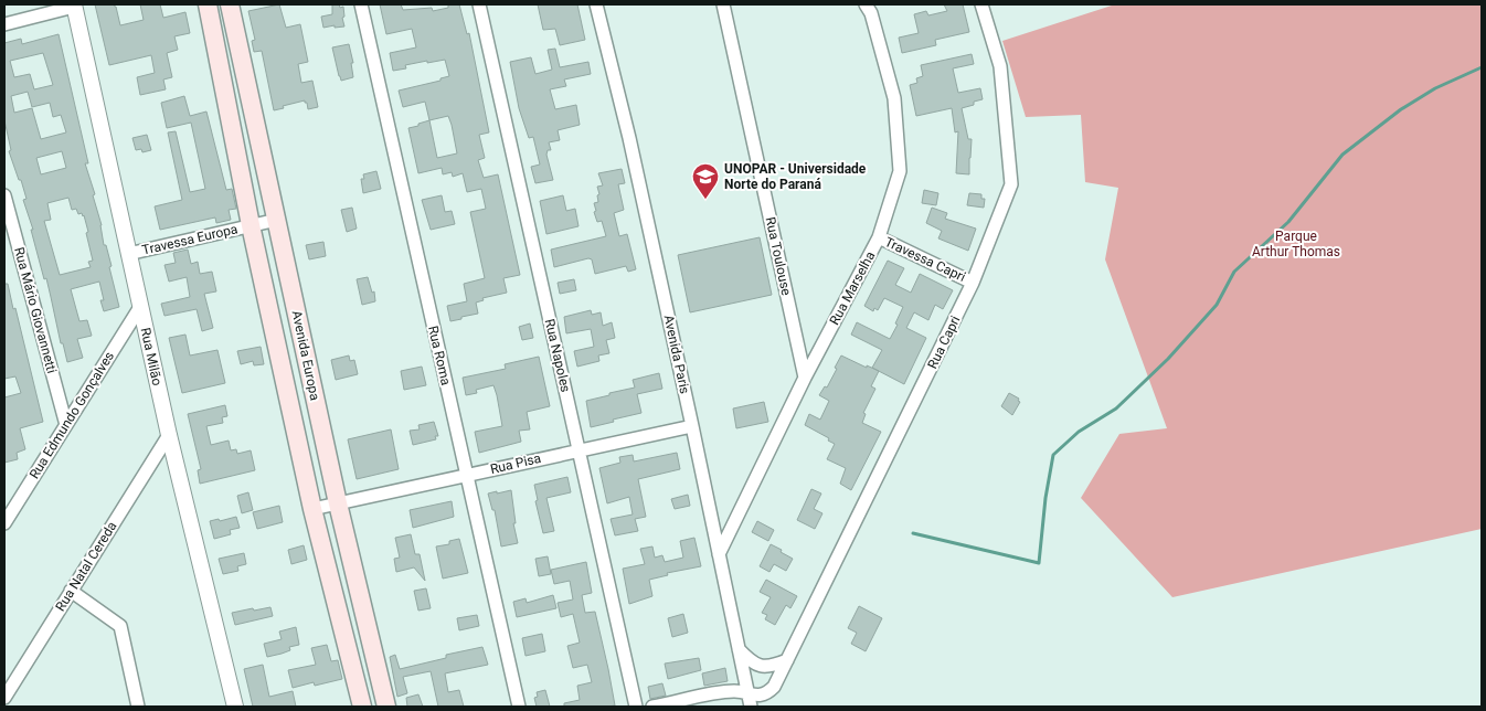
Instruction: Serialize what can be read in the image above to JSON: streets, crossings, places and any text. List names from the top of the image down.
{
  "streets": {
    "main road": ["Avenida Europa"],
    "street": [
      "Travessa Europa",
      "Rua Toulouse",
      "Travessa Capri",
      "Rua Marselha",
      "Rua Mário Giovannetti",
      "Rua Capri",
      "Avenida Paris",
      "Rua Roma",
      "Rua Napoles",
      "Rua Milão",
      "Rua Edmundo Gonçalves",
      "Rua Pisa",
      "Rua Natal Cereda"
    ]
  },
  "crossings": [
    ["Travessa Europa", "Avenida Europa"],
    ["Travessa Europa", "Rua Milão"],
    ["Rua Toulouse", "Rua Marselha"],
    ["Travessa Capri", "Rua Marselha"],
    ["Travessa Capri", "Rua Capri"],
    ["Rua Marselha", "Avenida Paris"],
    ["Rua Mário Giovannetti", "Rua Edmundo Gonçalves"],
    ["Rua Capri", "Avenida Paris"],
    ["Avenida Paris", "Rua Pisa"],
    ["Avenida Europa", "Rua Pisa"],
    ["Rua Roma", "Rua Pisa"],
    ["Rua Napoles", "Rua Pisa"],
    ["Rua Milão", "Rua Edmundo Gonçalves"],
    ["Rua Milão", "Rua Natal Cereda"]
  ],
  "parks": ["Parque Arthur Thomas"],
  "places": {
    "school or university": ["UNOPAR - Universidade Norte do Paraná"]
  }
}
